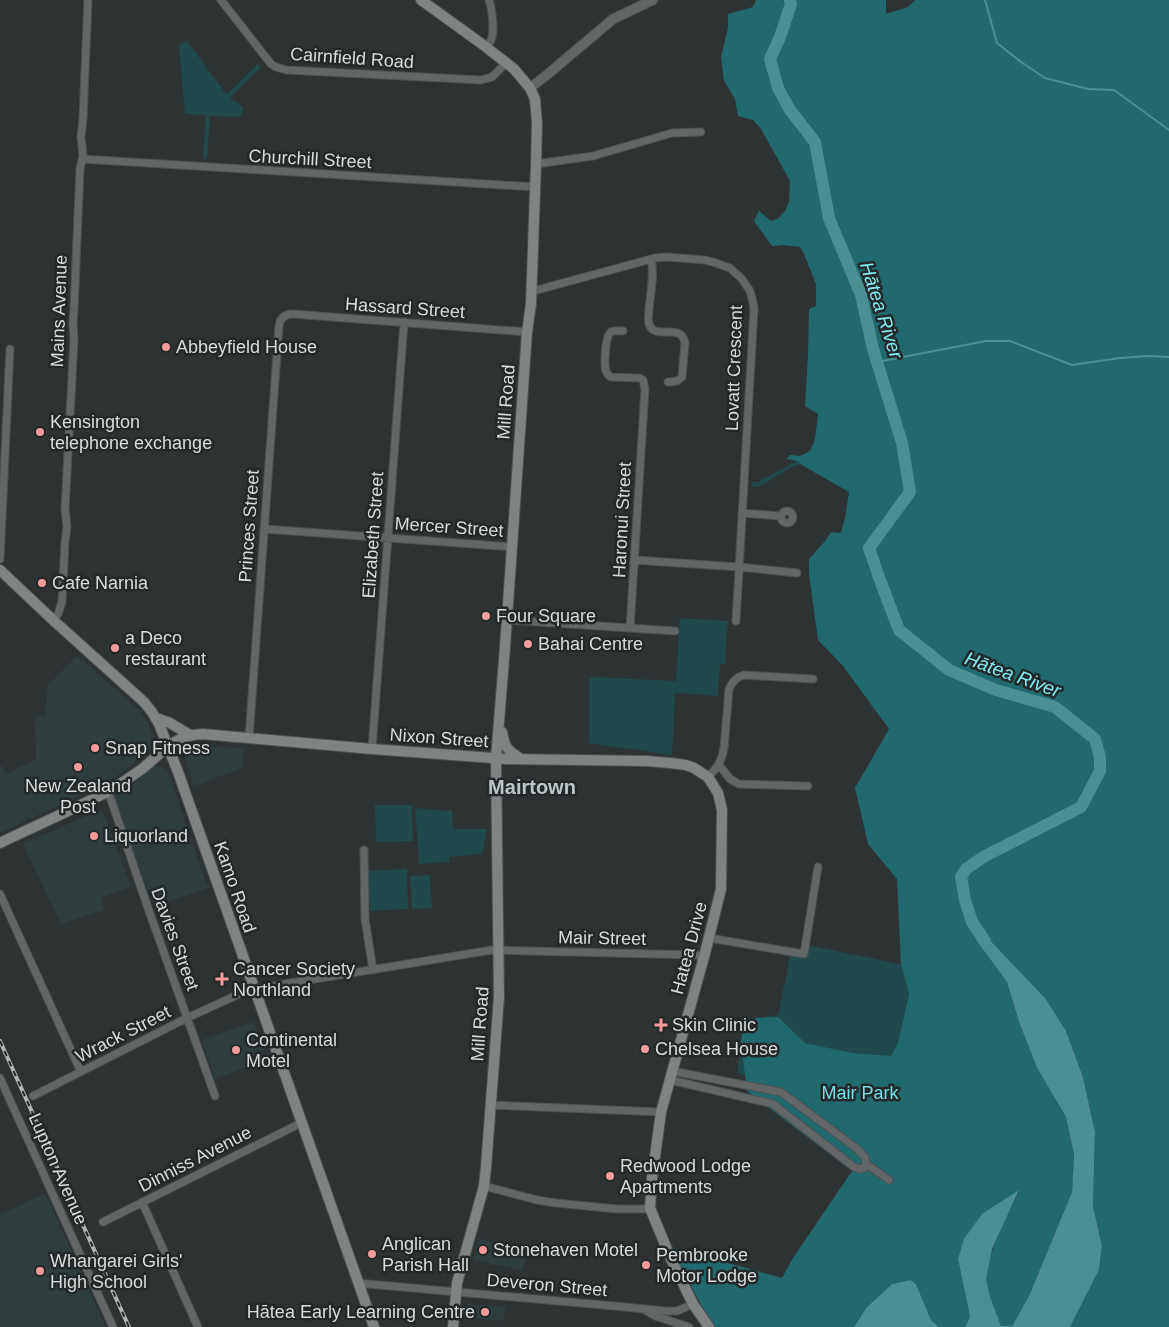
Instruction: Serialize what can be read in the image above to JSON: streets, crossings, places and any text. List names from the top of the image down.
{
  "streets": {
    "main road": [
      "Mill Road",
      "Nixon Street",
      "Kamo Road",
      "Hatea Drive"
    ],
    "street": [
      "Cairnfield Road",
      "Churchill Street",
      "Hassard Street",
      "Mains Avenue",
      "Lovatt Crescent",
      "Haronui Street",
      "Princes Street",
      "Mercer Street",
      "Elizabeth Street",
      "Mair Street",
      "Davies Street",
      "Wrack Street",
      "Dinniss Avenue",
      "Lupton Avenue",
      "Deveron Street"
    ]
  },
  "crossings": [
    ["Churchill Street", "Mains Avenue"],
    ["Churchill Street", "Mill Road"],
    ["Hassard Street", "Mill Road"],
    ["Hassard Street", "Princes Street"],
    ["Hassard Street", "Elizabeth Street"],
    ["Mains Avenue", "Kamo Road"],
    ["Lovatt Crescent", "Mill Road"],
    ["Mill Road", "Mercer Street"],
    ["Mill Road", "Nixon Street"],
    ["Mill Road", "Mair Street"],
    ["Mill Road", "Deveron Street"],
    ["Princes Street", "Mercer Street"],
    ["Princes Street", "Nixon Street"],
    ["Mercer Street", "Elizabeth Street"],
    ["Elizabeth Street", "Nixon Street"],
    ["Nixon Street", "Kamo Road"],
    ["Nixon Street", "Davies Street"],
    ["Nixon Street", "Hatea Drive"],
    ["Kamo Road", "Wrack Street"],
    ["Kamo Road", "Dinniss Avenue"],
    ["Kamo Road", "Deveron Street"],
    ["Mair Street", "Hatea Drive"],
    ["Mair Street", "Wrack Street"],
    ["Davies Street", "Wrack Street"],
    ["Hatea Drive", "Deveron Street"]
  ],
  "districts": ["Mairtown"],
  "water": ["Hātea River"],
  "parks": ["Mair Park"],
  "places": {
    "other": [
      "Abbeyfield House",
      "Kensington telephone exchange",
      "Cafe Narnia",
      "Four Square",
      "Bahai Centre",
      "a Deco restaurant",
      "Snap Fitness",
      "New Zealand Post",
      "Liquorland",
      "Chelsea House",
      "Continental Motel",
      "Redwood Lodge Apartments",
      "Stonehaven Motel",
      "Anglican Parish Hall",
      "Pembrooke Motor Lodge",
      "Whangarei Girls' High School",
      "Hātea Early Learning Centre"
    ],
    "health": ["Cancer Society Northland", "Skin Clinic"]
  }
}
